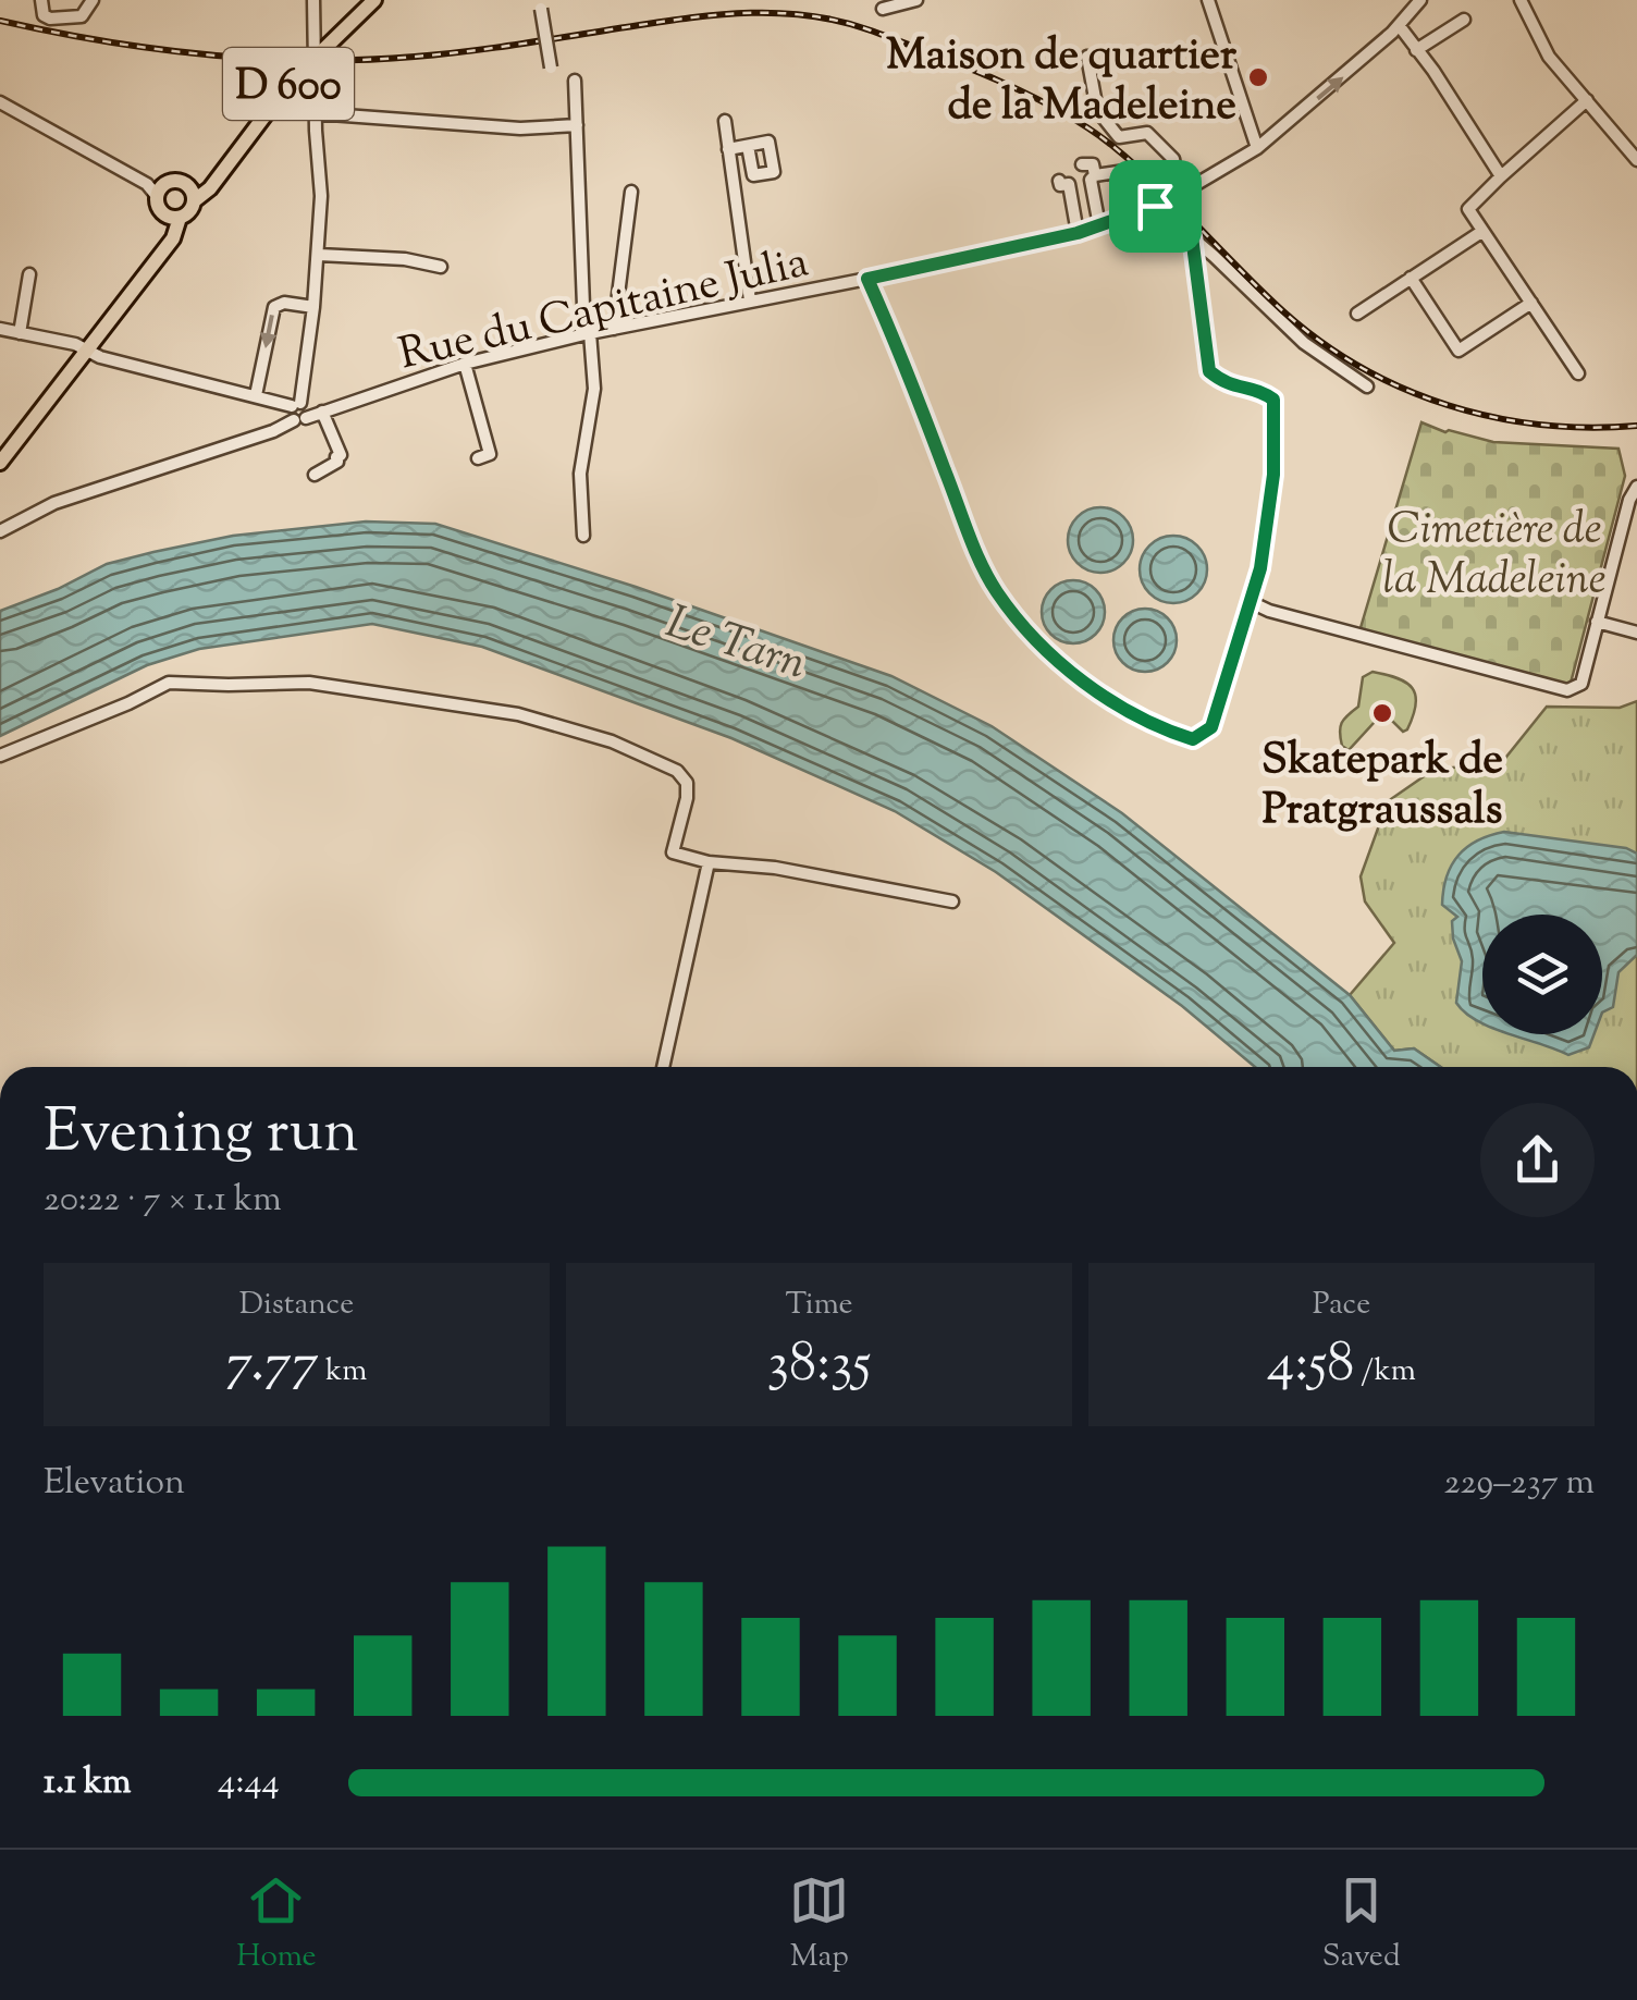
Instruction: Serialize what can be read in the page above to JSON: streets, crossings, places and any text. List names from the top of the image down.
{
  "streets": {
    "main road": ["D 600"],
    "street": ["Rue du Capitaine Julia"]
  },
  "water": ["Le Tarn"],
  "parks": ["Cimetière de la Madeleine"],
  "places": ["Maison de quartier de la Madeleine", "Skatepark de Pratgraussals"],
  "page": {
    "heading": ["Evening run", "20:22 · 7 × 1.1 km"],
    "stats": [
      ["Distance", "7.77 km"],
      ["Time", "38:35"],
      ["Pace", "4:58 /km"]
    ],
    "chart": ["Elevation", "229–237 m"],
    "list": [
      {
        "name": "1.1 km",
        "note": "4:44"
      }
    ],
    "tabs": ["Home", "Map", "Saved"]
  }
}
